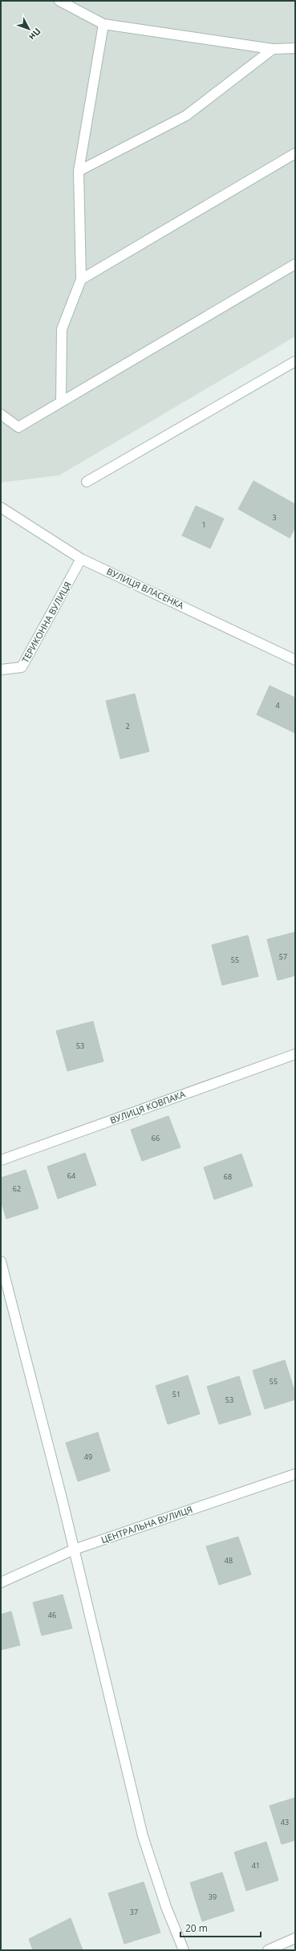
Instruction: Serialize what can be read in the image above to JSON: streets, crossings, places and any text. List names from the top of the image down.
{
  "streets": {
    "street": [
      "ВУЛИЦЯ ВЛАСЕНКА",
      "ТЕРИКОННА ВУЛИЦЯ",
      "ВУЛИЦЯ КОВПАКА",
      "ЦЕНТРАЛЬНА ВУЛИЦЯ"
    ]
  },
  "crossings": [
    ["ВУЛИЦЯ ВЛАСЕНКА", "ТЕРИКОННА ВУЛИЦЯ"]
  ],
  "house_numbers": [
    "3",
    "1",
    "4",
    "2",
    "57",
    "55",
    "53",
    "66",
    "64",
    "68",
    "62",
    "55",
    "51",
    "53",
    "49",
    "48",
    "46",
    "43",
    "41",
    "39",
    "37"
  ],
  "scale_bar": "20 m",
  "north": "bottom right"
}
